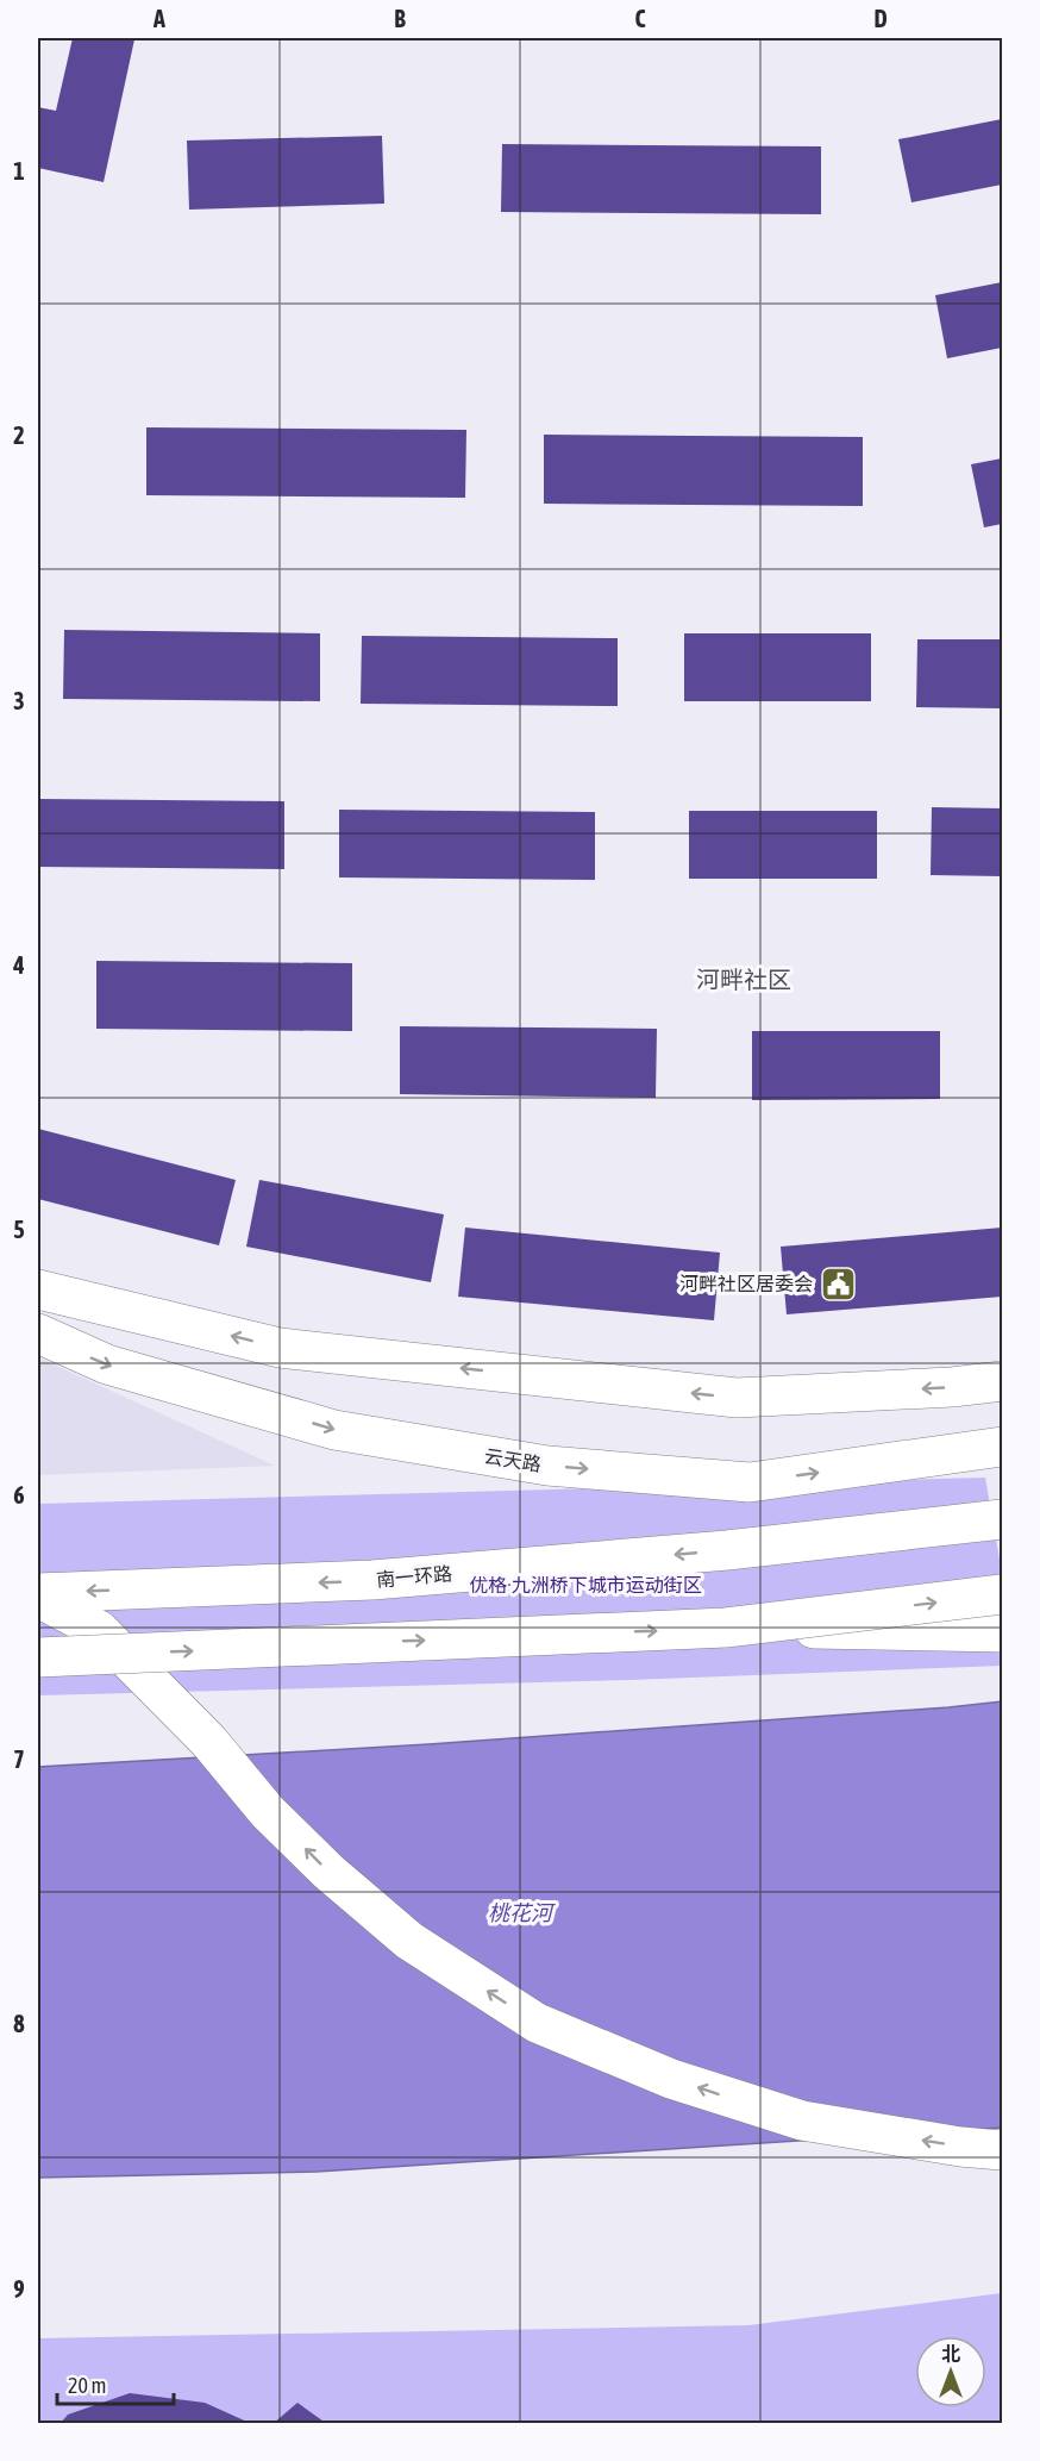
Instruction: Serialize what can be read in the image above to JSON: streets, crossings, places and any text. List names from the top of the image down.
{
  "streets": {
    "main road": ["云天路", "南一环路"]
  },
  "districts": ["河畔社区"],
  "water": ["桃花河"],
  "parks": ["优格·九洲桥下城市运动街区"],
  "places": {
    "public building": ["河畔社区居委会"]
  },
  "scale_bar": "20 m",
  "north": "top",
  "grid": {
    "columns": [
      "A",
      "B",
      "C",
      "D"
    ],
    "rows": [
      "1",
      "2",
      "3",
      "4",
      "5",
      "6",
      "7",
      "8",
      "9"
    ]
  }
}
